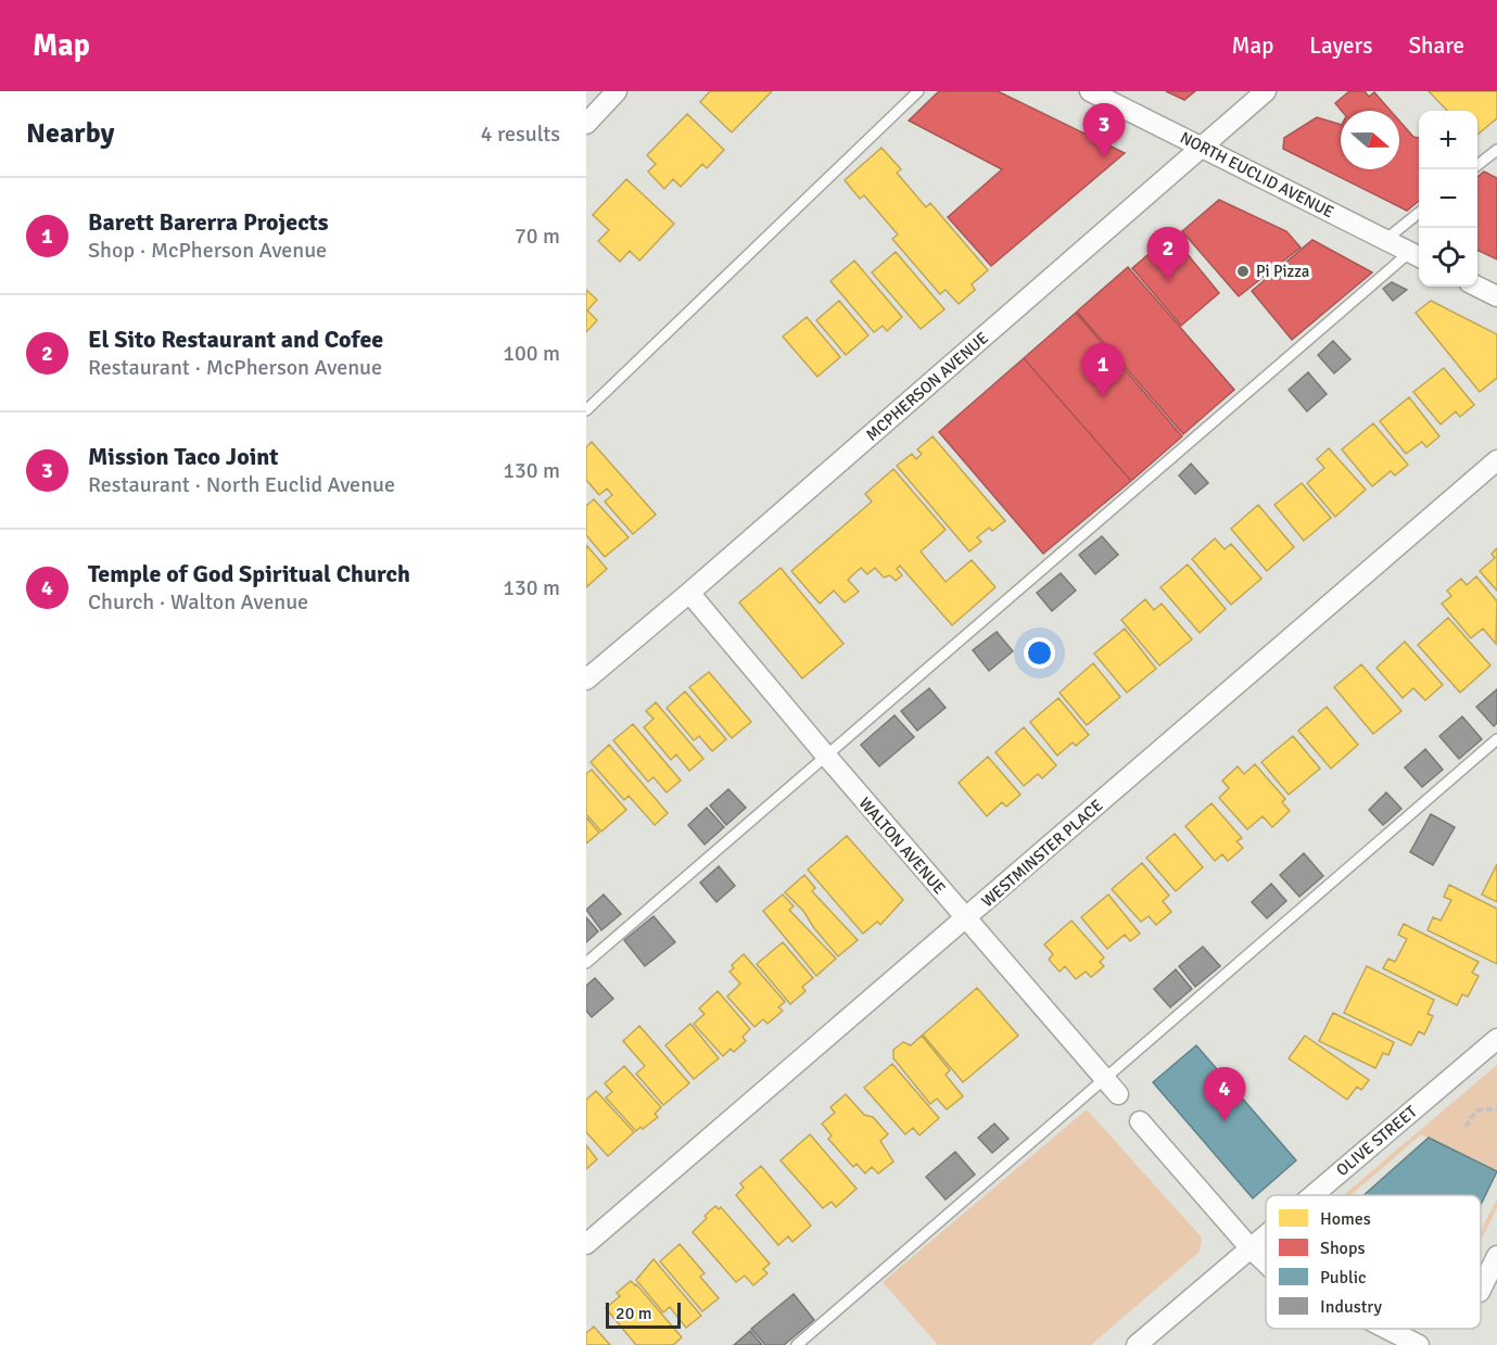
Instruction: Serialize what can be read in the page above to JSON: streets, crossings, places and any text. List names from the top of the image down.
{
  "streets": {
    "street": [
      "NORTH EUCLID AVENUE",
      "MCPHERSON AVENUE",
      "WALTON AVENUE",
      "WESTMINSTER PLACE",
      "OLIVE STREET"
    ]
  },
  "crossings": [
    ["NORTH EUCLID AVENUE", "MCPHERSON AVENUE"],
    ["MCPHERSON AVENUE", "WALTON AVENUE"],
    ["WALTON AVENUE", "WESTMINSTER PLACE"]
  ],
  "places": ["Pi Pizza"],
  "legend": [
    "Homes",
    "Shops",
    "Public",
    "Industry"
  ],
  "scale_bar": "20 m",
  "north": "right",
  "page": {
    "header": "Map",
    "nav": ["Map", "Layers", "Share"],
    "heading": ["Nearby", "4 results"],
    "pins": [
      "3",
      "2",
      "1",
      "4"
    ],
    "map_buttons": ["+", "−"],
    "list": [
      {
        "mark": "1",
        "name": "Barett Barerra Projects",
        "note": "Shop · McPherson Avenue",
        "value": "70 m"
      },
      {
        "mark": "2",
        "name": "El Sito Restaurant and Cofee",
        "note": "Restaurant · McPherson Avenue",
        "value": "100 m"
      },
      {
        "mark": "3",
        "name": "Mission Taco Joint",
        "note": "Restaurant · North Euclid Avenue",
        "value": "130 m"
      },
      {
        "mark": "4",
        "name": "Temple of God Spiritual Church",
        "note": "Church · Walton Avenue",
        "value": "130 m"
      }
    ],
    "scale": "20 m"
  }
}
